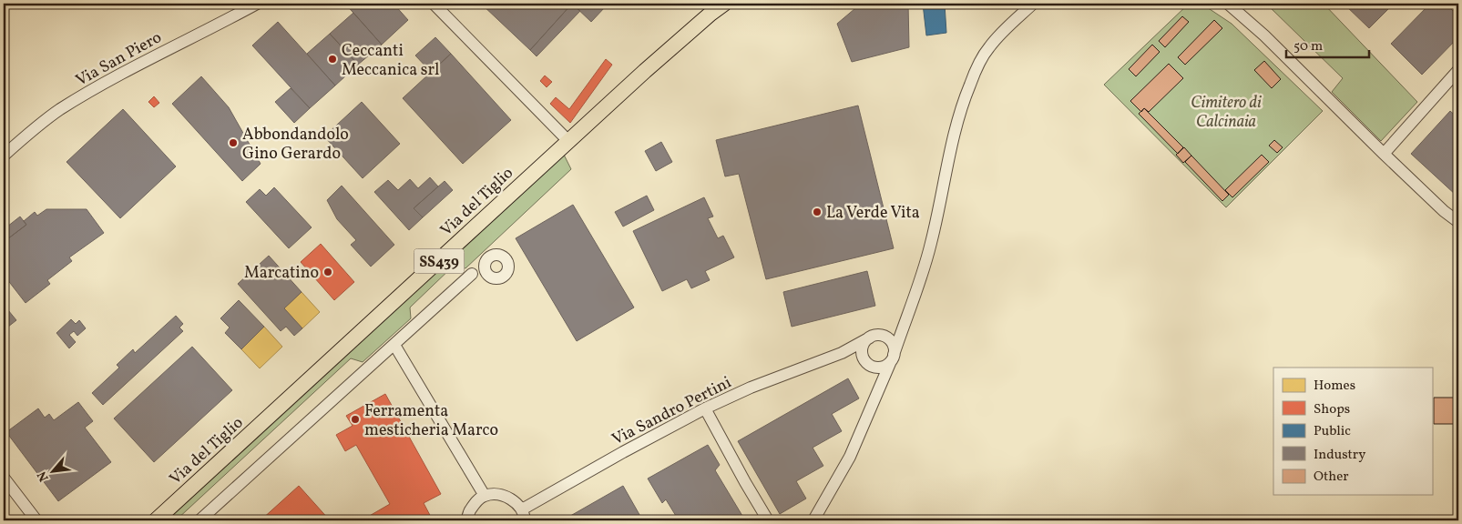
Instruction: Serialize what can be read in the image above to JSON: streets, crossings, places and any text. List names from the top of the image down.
{
  "streets": {
    "main road": ["Via del Tiglio", "SS439"],
    "street": ["Via San Piero", "Via Sandro Pertini"]
  },
  "parks": ["Cimitero di Calcinaia"],
  "places": [
    "Ceccanti Meccanica srl",
    "Abbondandolo Gino Gerardo",
    "La Verde Vita",
    "Marcatino",
    "Ferramenta mesticheria Marco"
  ],
  "legend": [
    "Homes",
    "Shops",
    "Public",
    "Industry",
    "Other"
  ],
  "scale_bar": "50 m",
  "north": "bottom left"
}
